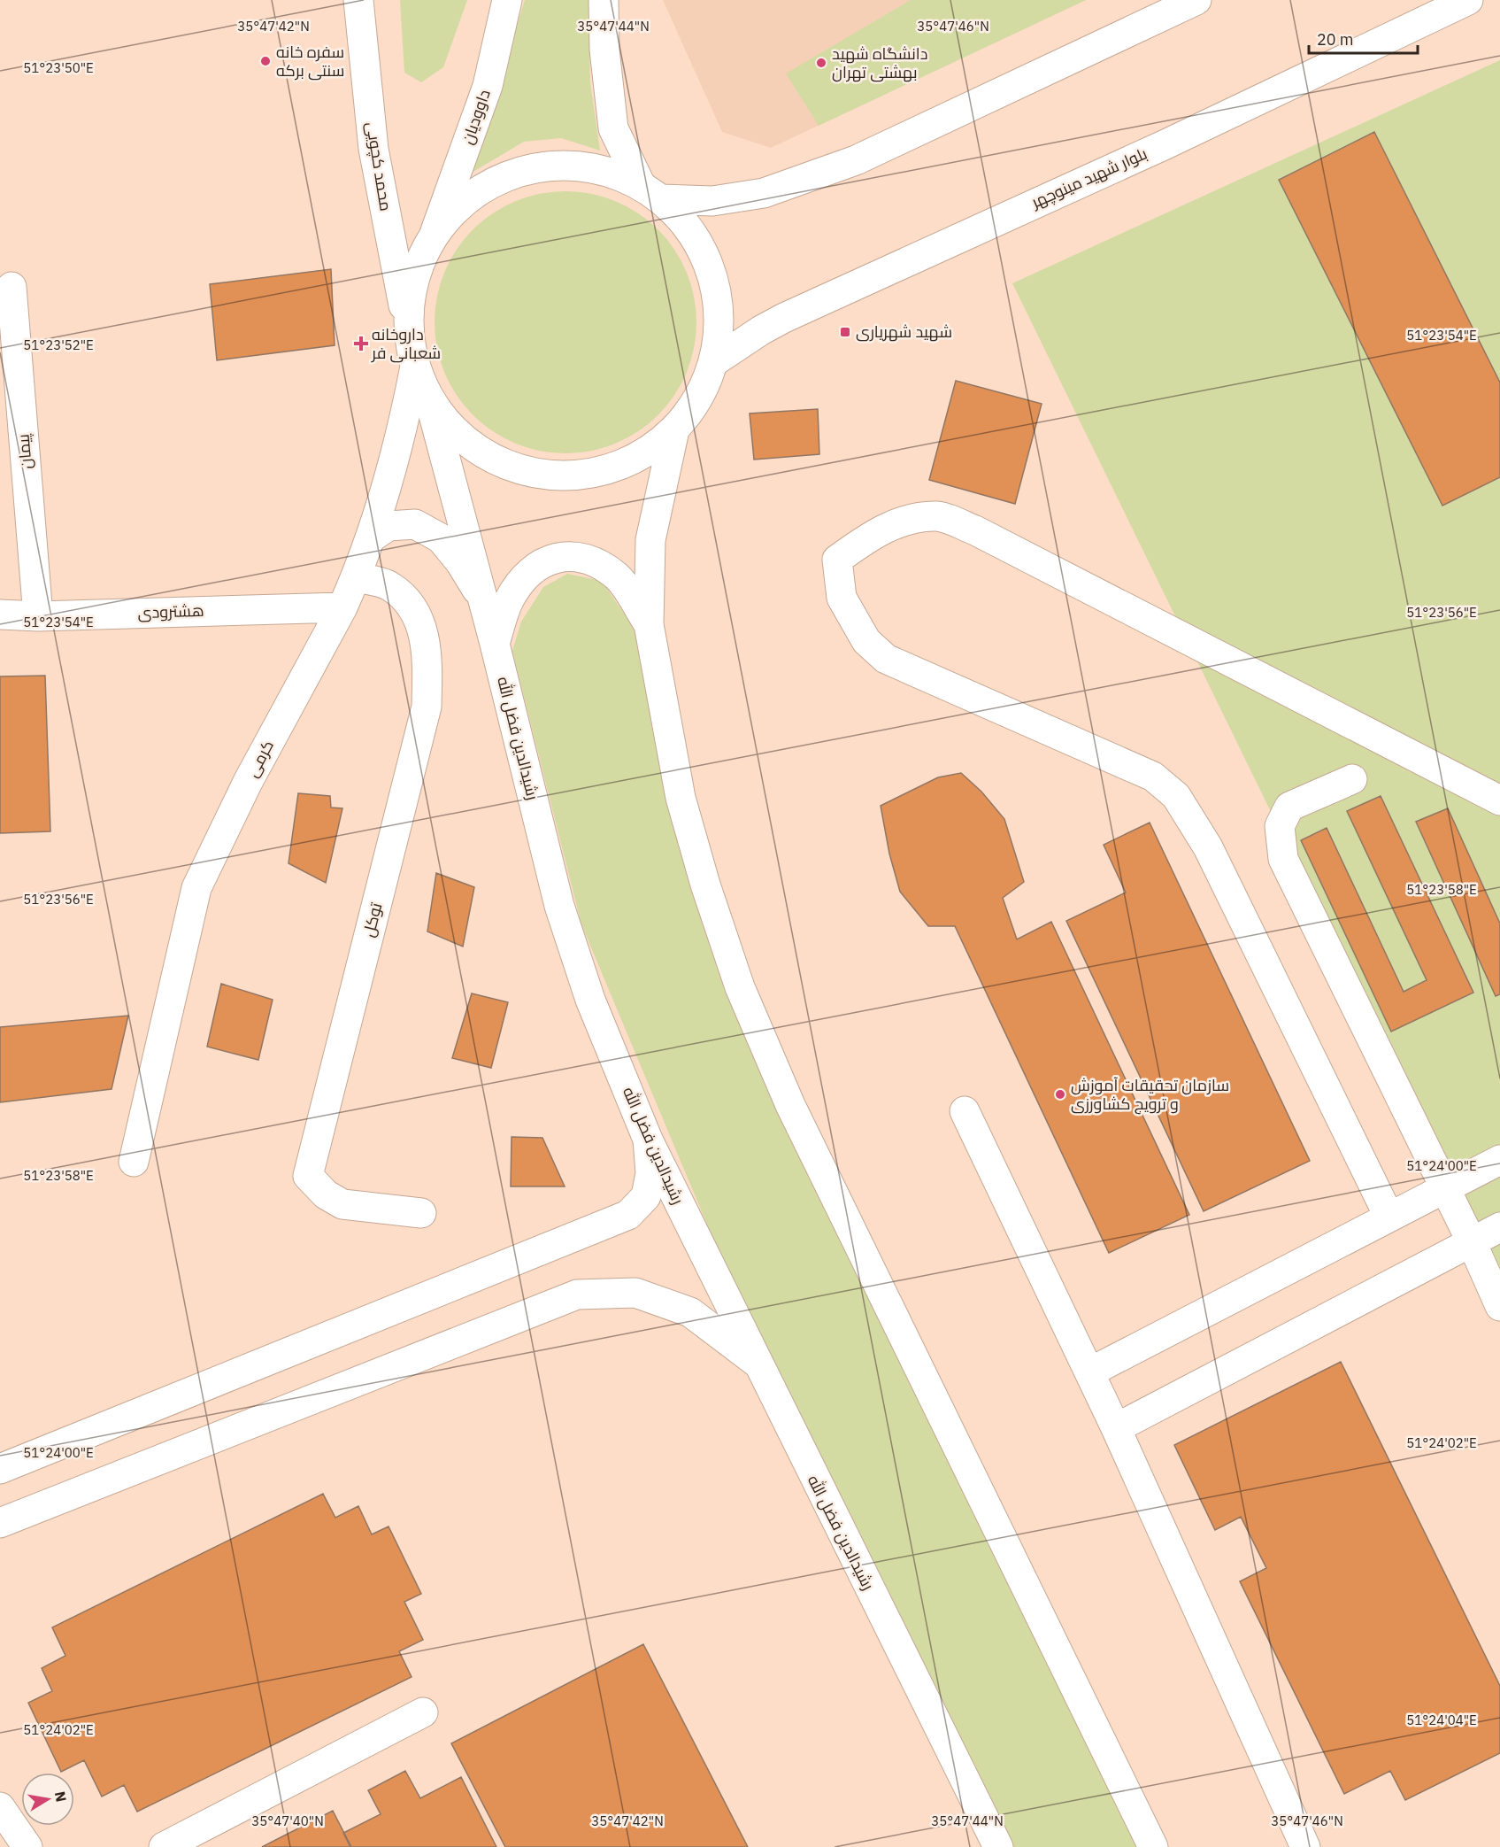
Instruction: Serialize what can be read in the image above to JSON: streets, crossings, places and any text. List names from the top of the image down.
{
  "streets": {
    "main road": [
      "داوودیان",
      "محمد کچویی",
      "بلوار شهید مینوچهر",
      "پیمان",
      "هشترودی",
      "رشیدالدین فضل الله",
      "کرمی",
      "توکل"
    ]
  },
  "crossings": [
    ["پیمان", "هشترودی"],
    ["هشترودی", "کرمی"],
    ["کرمی", "توکل"]
  ],
  "places": {
    "other": ["سفره خانه سنتی برکه", "دانشگاه شهید بهشتی تهران", "سازمان تحقیقات آموزش و ترویج کشاورزی"],
    "transit": ["شهید شهریاری"],
    "health": ["داروخانه شعبانی فر"]
  },
  "scale_bar": "20 m",
  "north": "right",
  "coordinates": [
    "35°47'42\"N",
    "35°47'44\"N",
    "35°47'46\"N",
    "51°23'50\"E",
    "51°23'54\"E",
    "51°23'52\"E",
    "51°23'56\"E",
    "51°23'58\"E",
    "51°24'00\"E",
    "51°24'02\"E",
    "51°24'04\"E",
    "35°47'40\"N"
  ]
}
